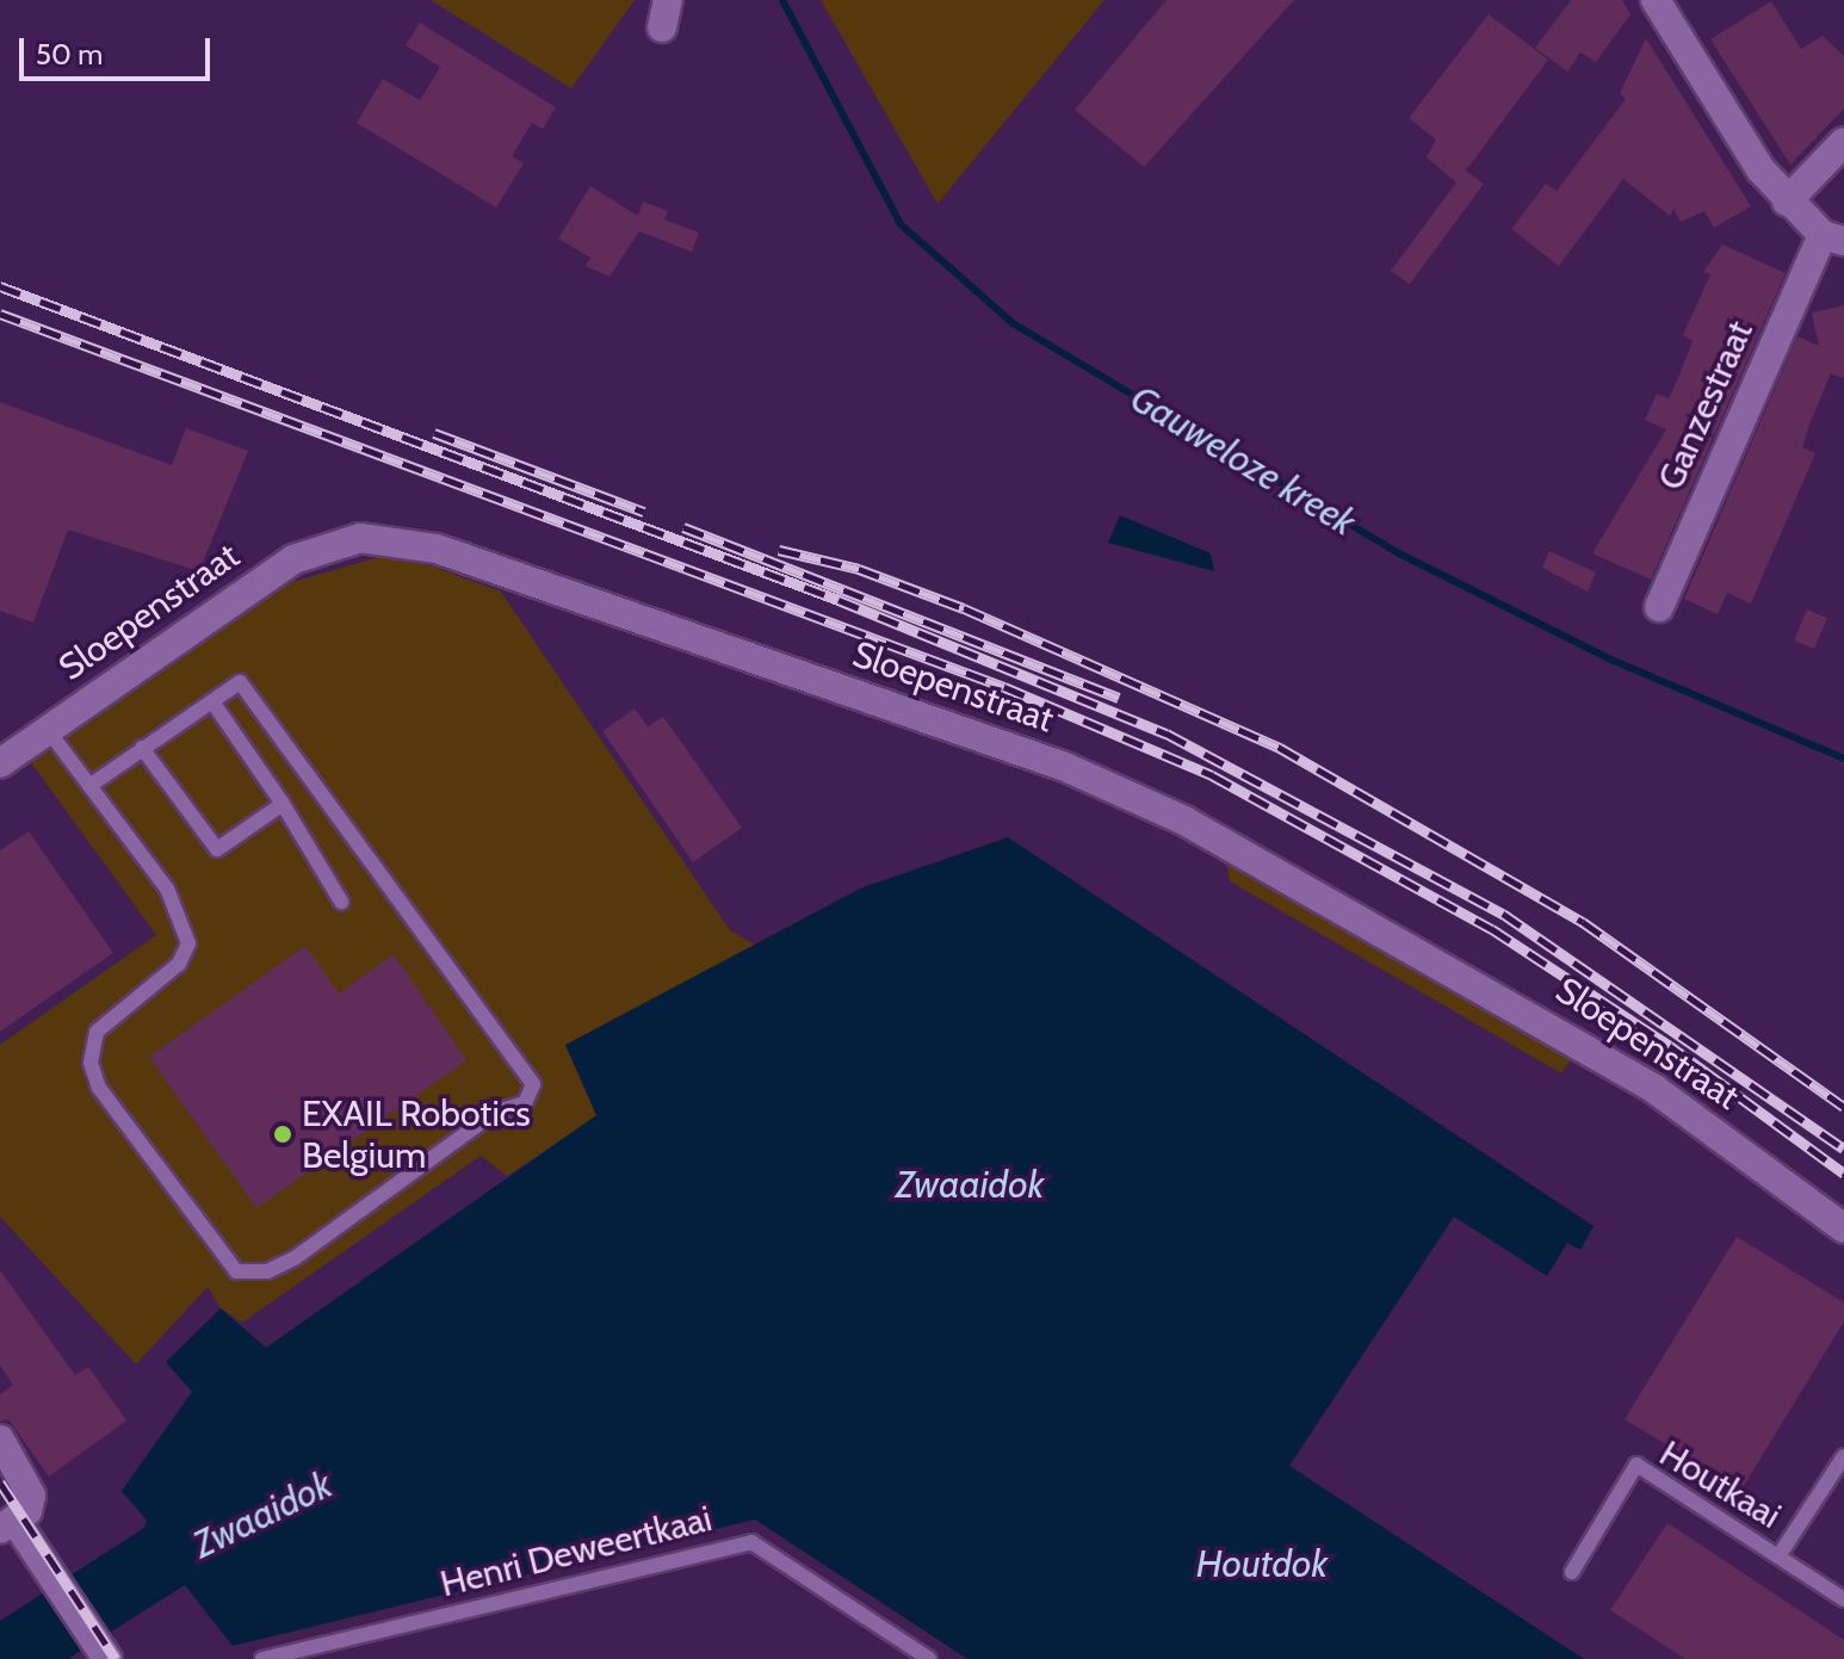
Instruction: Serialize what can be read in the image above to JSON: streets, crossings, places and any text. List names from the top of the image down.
{
  "streets": {
    "street": ["Ganzestraat", "Sloepenstraat"],
    "lane": ["Houtkaai", "Henri Deweertkaai"]
  },
  "water": ["Gauweloze kreek", "Zwaaidok", "Houtdok"],
  "places": ["EXAIL Robotics Belgium"],
  "scale_bar": "50 m"
}
